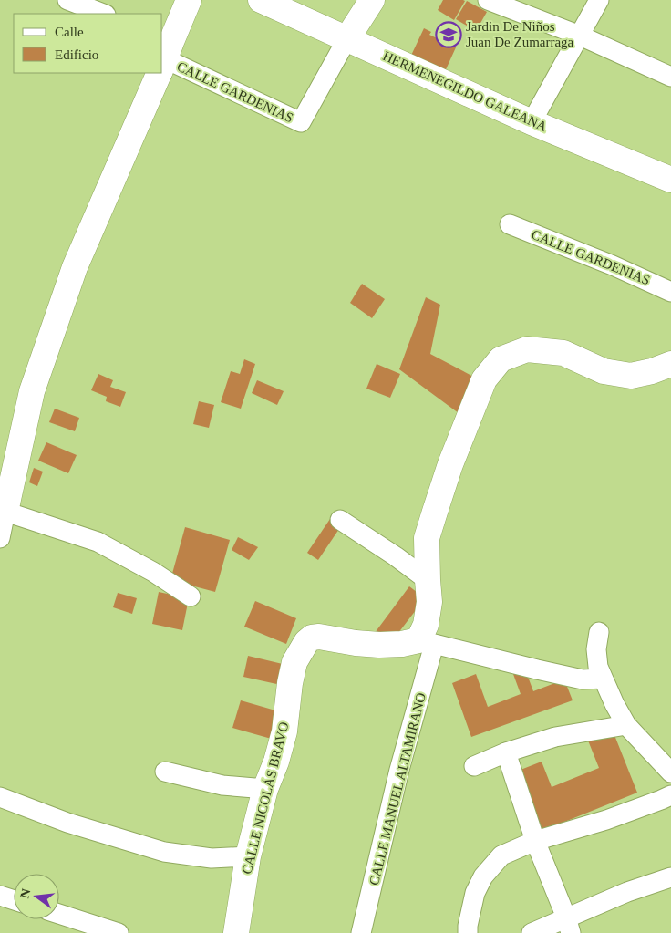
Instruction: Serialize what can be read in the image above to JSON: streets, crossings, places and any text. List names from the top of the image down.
{
  "streets": {
    "street": [
      "HERMENEGILDO GALEANA",
      "CALLE GARDENIAS",
      "CALLE MANUEL ALTAMIRANO",
      "CALLE NICOLÁS BRAVO"
    ]
  },
  "crossings": [
    ["HERMENEGILDO GALEANA", "CALLE GARDENIAS"],
    ["CALLE MANUEL ALTAMIRANO", "CALLE NICOLÁS BRAVO"]
  ],
  "places": {
    "school or university": ["Jardin De Niños Juan De Zumarraga"]
  },
  "legend": ["Calle", "Edificio"],
  "north": "left"
}
